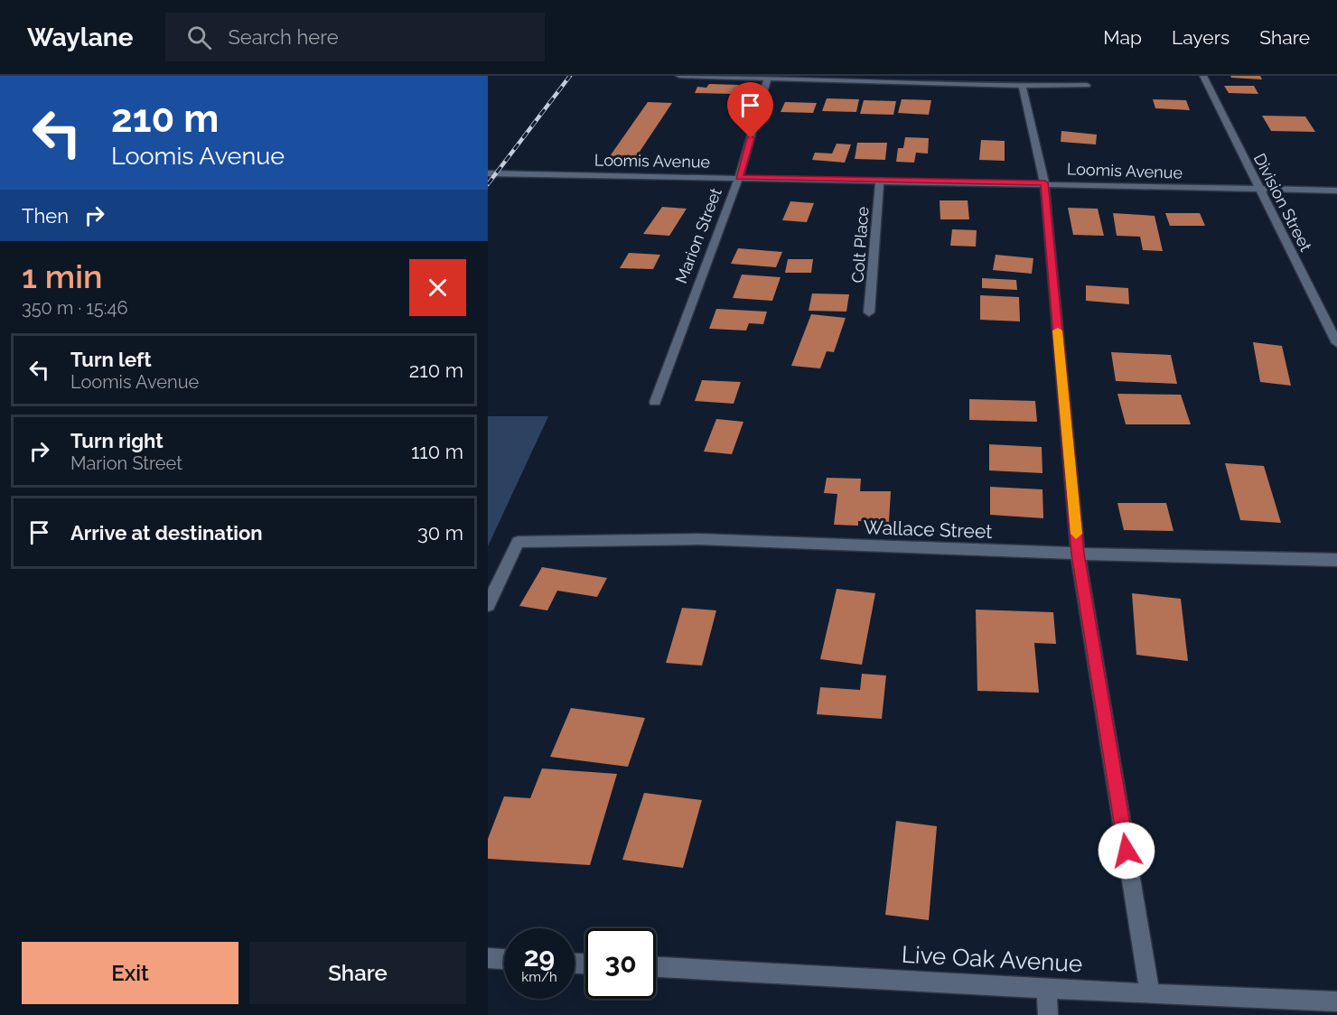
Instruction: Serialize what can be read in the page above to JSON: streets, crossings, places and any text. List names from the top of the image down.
{
  "streets": {
    "street": [
      "Loomis Avenue",
      "Division Street",
      "Marion Street",
      "Colt Place",
      "Wallace Street",
      "Live Oak Avenue"
    ]
  },
  "crossings": [
    ["Loomis Avenue", "Division Street"],
    ["Loomis Avenue", "Marion Street"],
    ["Loomis Avenue", "Colt Place"]
  ],
  "page": {
    "header": "Waylane",
    "search": "Search here",
    "nav": ["Map", "Layers", "Share"],
    "turn": ["210 m", "Loomis Avenue"],
    "then": "Then",
    "heading": ["1 min", "350 m · 15:46"],
    "list": [
      {
        "name": "Turn left",
        "note": "Loomis Avenue",
        "value": "210 m"
      },
      {
        "name": "Turn right",
        "note": "Marion Street",
        "value": "110 m"
      },
      {
        "name": "Arrive at destination",
        "value": "30 m"
      }
    ],
    "speed": "29 km/h",
    "limit": "30",
    "buttons": ["Exit", "Share"]
  }
}
